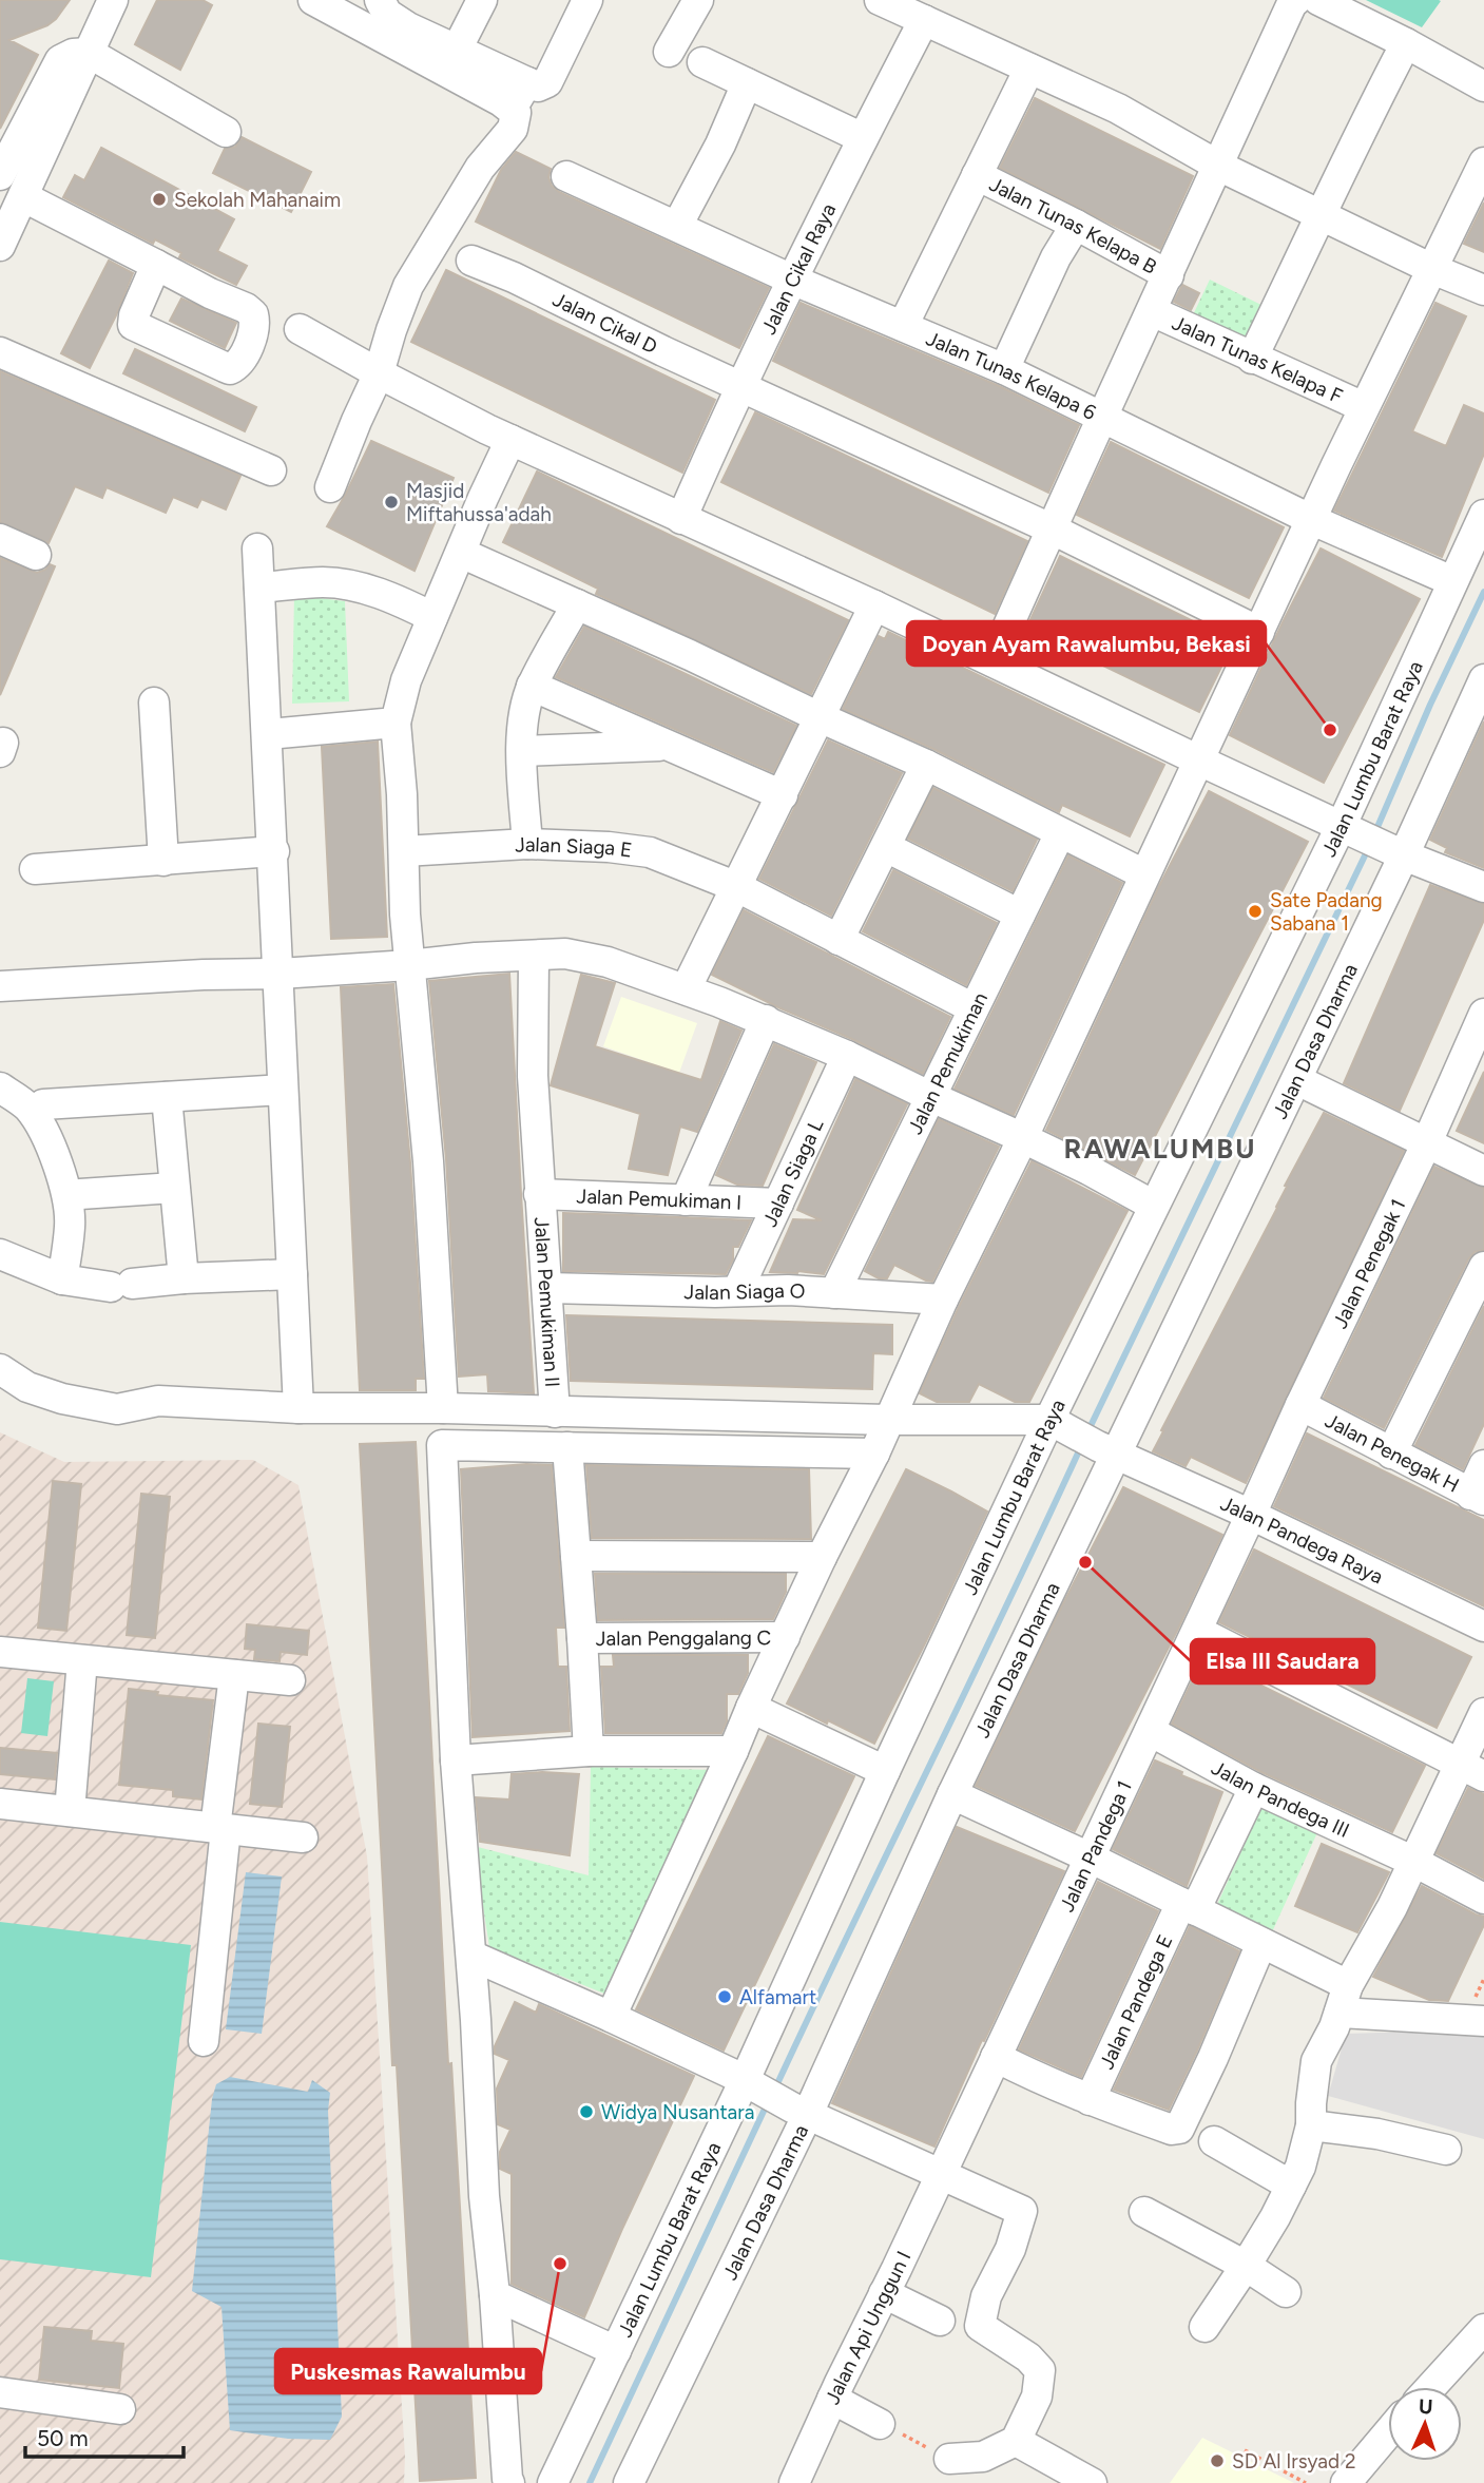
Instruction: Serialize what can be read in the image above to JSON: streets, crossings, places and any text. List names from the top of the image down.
{
  "streets": {
    "street": [
      "Jalan Tunas Kelapa B",
      "Jalan Cikal Raya",
      "Jalan Cikal D",
      "Jalan Tunas Kelapa F",
      "Jalan Tunas Kelapa 6",
      "Jalan Lumbu Barat Raya",
      "Jalan Siaga E",
      "Jalan Dasa Dharma",
      "Jalan Pemukiman",
      "Jalan Siaga L",
      "Jalan Pemukiman I",
      "Jalan Penegak 1",
      "Jalan Siaga O",
      "Jalan Pemukiman II",
      "Jalan Penegak H",
      "Jalan Pandega Raya",
      "Jalan Penggalang C",
      "Jalan Pandega III",
      "Jalan Pandega 1",
      "Jalan Pandega E",
      "Jalan Api Unggun I"
    ]
  },
  "crossings": [
    ["Jalan Cikal Raya", "Jalan Cikal D"],
    ["Jalan Cikal Raya", "Jalan Tunas Kelapa 6"],
    ["Jalan Tunas Kelapa 6", "Jalan Lumbu Barat Raya"],
    ["Jalan Lumbu Barat Raya", "Jalan Pandega Raya"],
    ["Jalan Siaga E", "Jalan Pemukiman"],
    ["Jalan Dasa Dharma", "Jalan Pandega Raya"],
    ["Jalan Pemukiman", "Jalan Siaga O"],
    ["Jalan Siaga L", "Jalan Pemukiman I"],
    ["Jalan Siaga L", "Jalan Siaga O"],
    ["Jalan Pemukiman I", "Jalan Pemukiman II"],
    ["Jalan Penegak 1", "Jalan Penegak H"],
    ["Jalan Penegak 1", "Jalan Pandega Raya"],
    ["Jalan Penegak 1", "Jalan Pandega 1"],
    ["Jalan Siaga O", "Jalan Pemukiman II"],
    ["Jalan Pandega Raya", "Jalan Pandega 1"],
    ["Jalan Pandega III", "Jalan Pandega 1"],
    ["Jalan Pandega III", "Jalan Pandega E"],
    ["Jalan Pandega 1", "Jalan Api Unggun I"]
  ],
  "districts": ["RAWALUMBU"],
  "places": [
    "Sekolah Mahanaim",
    "Masjid Miftahussa'adah",
    "Doyan Ayam Rawalumbu, Bekasi",
    "Sate Padang Sabana 1",
    "Elsa III Saudara",
    "Alfamart",
    "Widya Nusantara",
    "Puskesmas Rawalumbu",
    "SD Al Irsyad 2"
  ],
  "scale_bar": "50 m",
  "north": "top"
}
